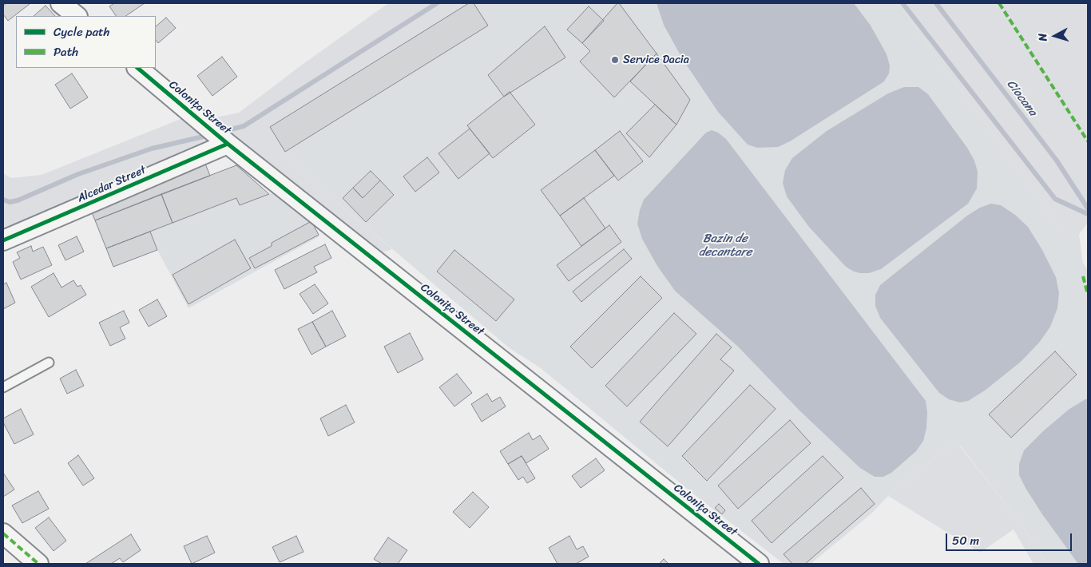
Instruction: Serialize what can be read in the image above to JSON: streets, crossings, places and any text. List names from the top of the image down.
{
  "streets": {
    "street": ["Colonița Street", "Alcedar Street"]
  },
  "crossings": [
    ["Colonița Street", "Alcedar Street"]
  ],
  "water": ["Ciocana", "Bazin de decantare"],
  "places": ["Service Dacia"],
  "legend": ["Cycle path", "Path"],
  "scale_bar": "50 m",
  "north": "left"
}
